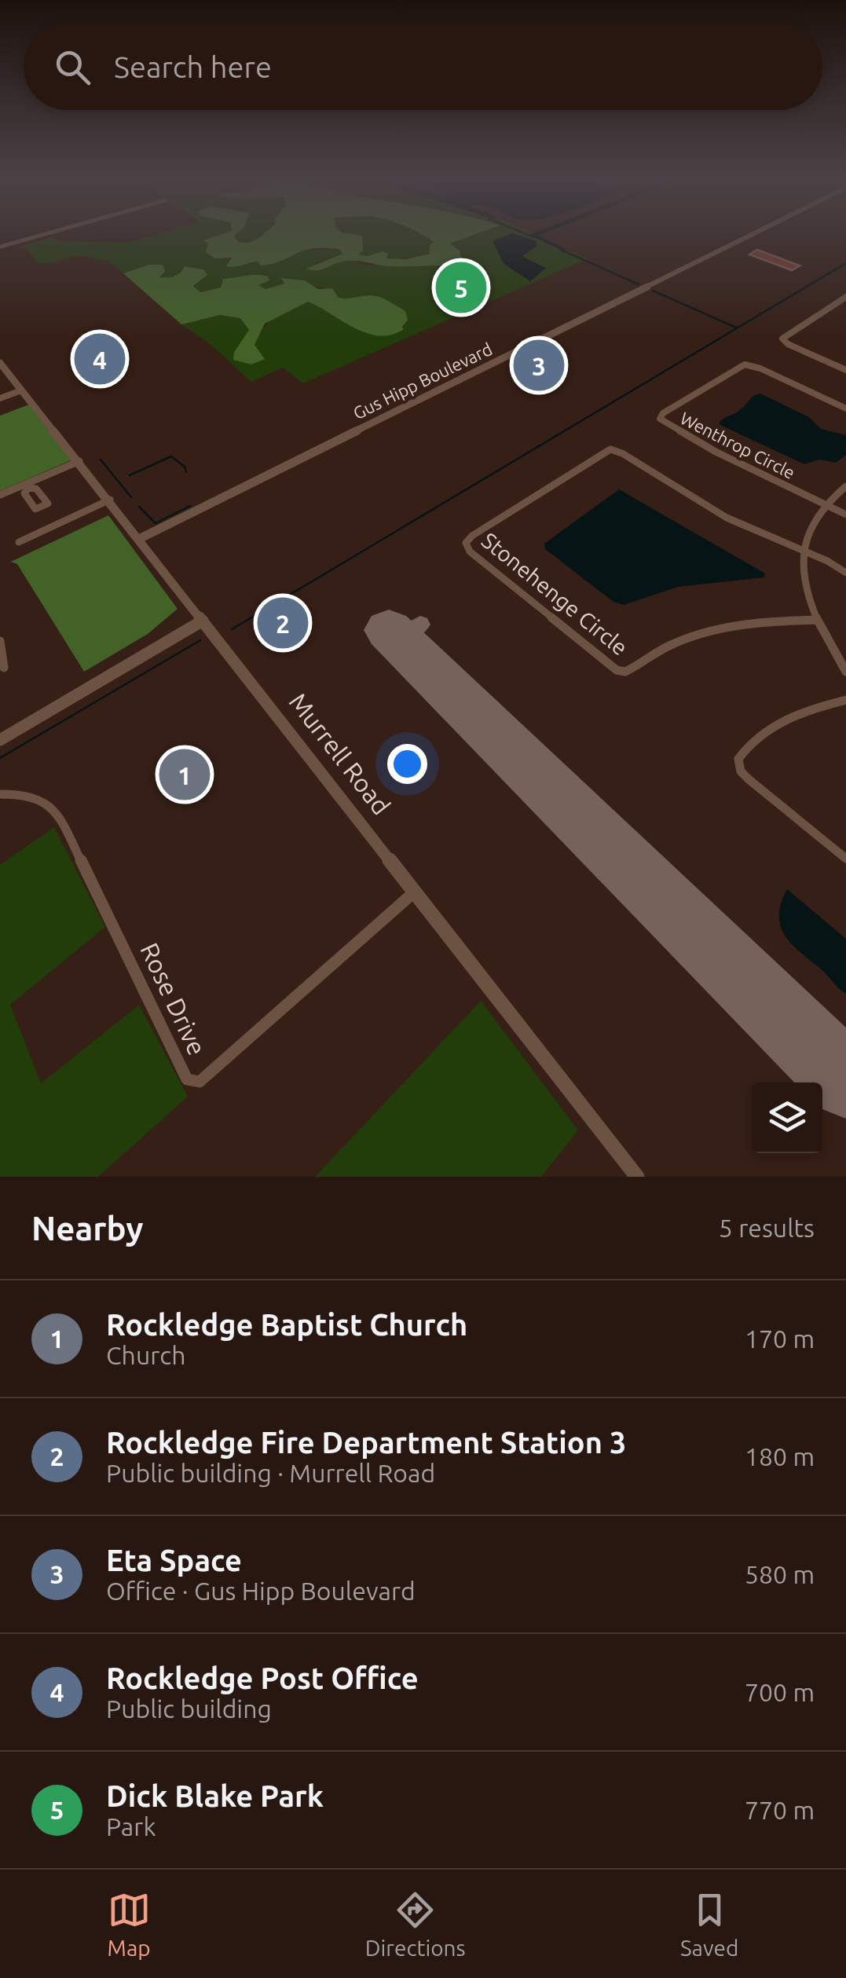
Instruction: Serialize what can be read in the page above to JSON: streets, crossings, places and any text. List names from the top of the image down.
{
  "streets": {
    "street": [
      "Gus Hipp Boulevard",
      "Wenthrop Circle",
      "Stonehenge Circle",
      "Murrell Road",
      "Rose Drive"
    ]
  },
  "crossings": [
    ["Gus Hipp Boulevard", "Murrell Road"],
    ["Murrell Road", "Rose Drive"]
  ],
  "page": {
    "search": "Search here",
    "pins": [
      "5",
      "4",
      "3",
      "2",
      "1"
    ],
    "heading": ["Nearby", "5 results"],
    "list": [
      {
        "mark": "1",
        "name": "Rockledge Baptist Church",
        "note": "Church",
        "value": "170 m"
      },
      {
        "mark": "2",
        "name": "Rockledge Fire Department Station 3",
        "note": "Public building · Murrell Road",
        "value": "180 m"
      },
      {
        "mark": "3",
        "name": "Eta Space",
        "note": "Office · Gus Hipp Boulevard",
        "value": "580 m"
      },
      {
        "mark": "4",
        "name": "Rockledge Post Office",
        "note": "Public building",
        "value": "700 m"
      },
      {
        "mark": "5",
        "name": "Dick Blake Park",
        "note": "Park",
        "value": "770 m"
      }
    ],
    "nav": ["Map", "Directions", "Saved"]
  }
}
